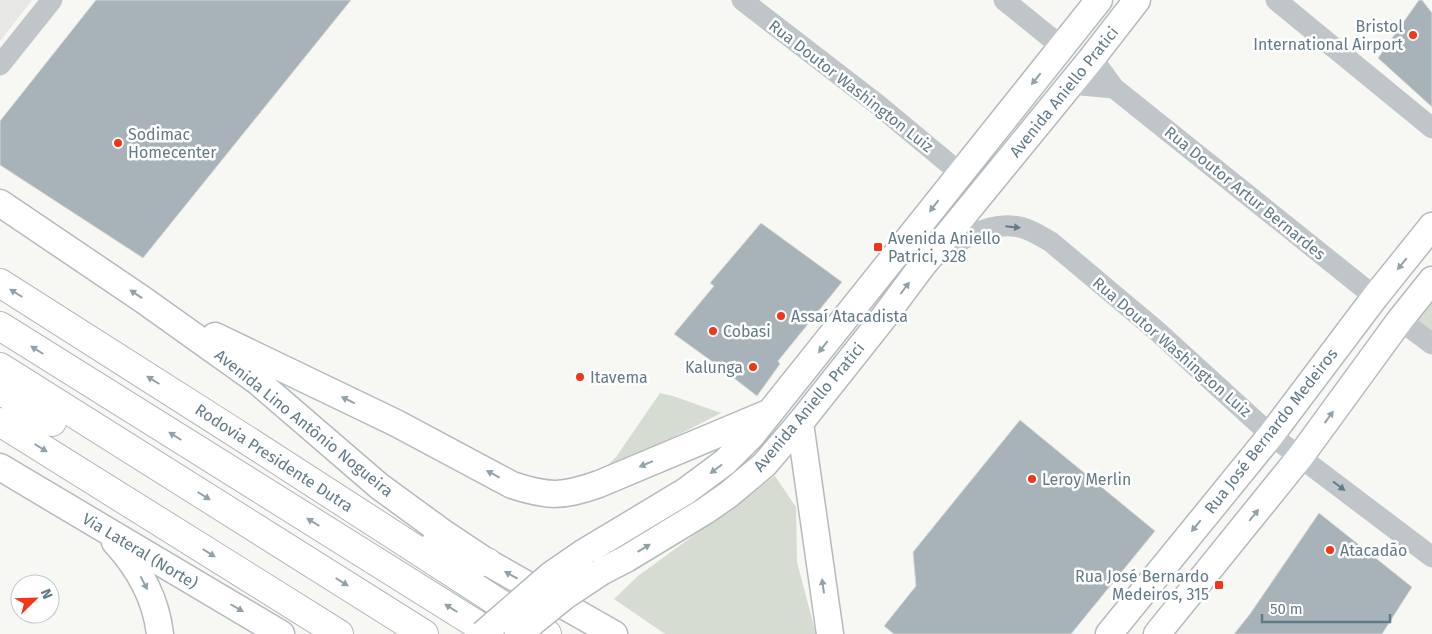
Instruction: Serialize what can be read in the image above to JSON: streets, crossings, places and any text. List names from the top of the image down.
{
  "streets": {
    "highway": ["Rodovia Presidente Dutra"],
    "main road": [
      "Avenida Aniello Pratici",
      "Avenida Lino Antônio Nogueira",
      "Rua José Bernardo Medeiros",
      "Via Lateral (Norte)"
    ],
    "street": ["Rua Doutor Washington Luiz", "Rua Doutor Artur Bernardes"]
  },
  "crossings": [
    ["Rua Doutor Washington Luiz", "Avenida Aniello Pratici"],
    ["Rua Doutor Washington Luiz", "Rua José Bernardo Medeiros"],
    ["Avenida Aniello Pratici", "Rua Doutor Artur Bernardes"],
    ["Rua Doutor Artur Bernardes", "Rua José Bernardo Medeiros"]
  ],
  "one_way": ["Avenida Lino Antônio Nogueira", "Via Lateral (Norte)"],
  "places": {
    "other": [
      "Bristol International Airport",
      "Sodimac Homecenter",
      "Assaí Atacadista",
      "Cobasi",
      "Kalunga",
      "Itavema",
      "Leroy Merlin",
      "Atacadão"
    ],
    "transit": ["Avenida Aniello Patrici, 328", "Rua José Bernardo Medeiros, 315"]
  },
  "scale_bar": "50 m",
  "north": "top right"
}
